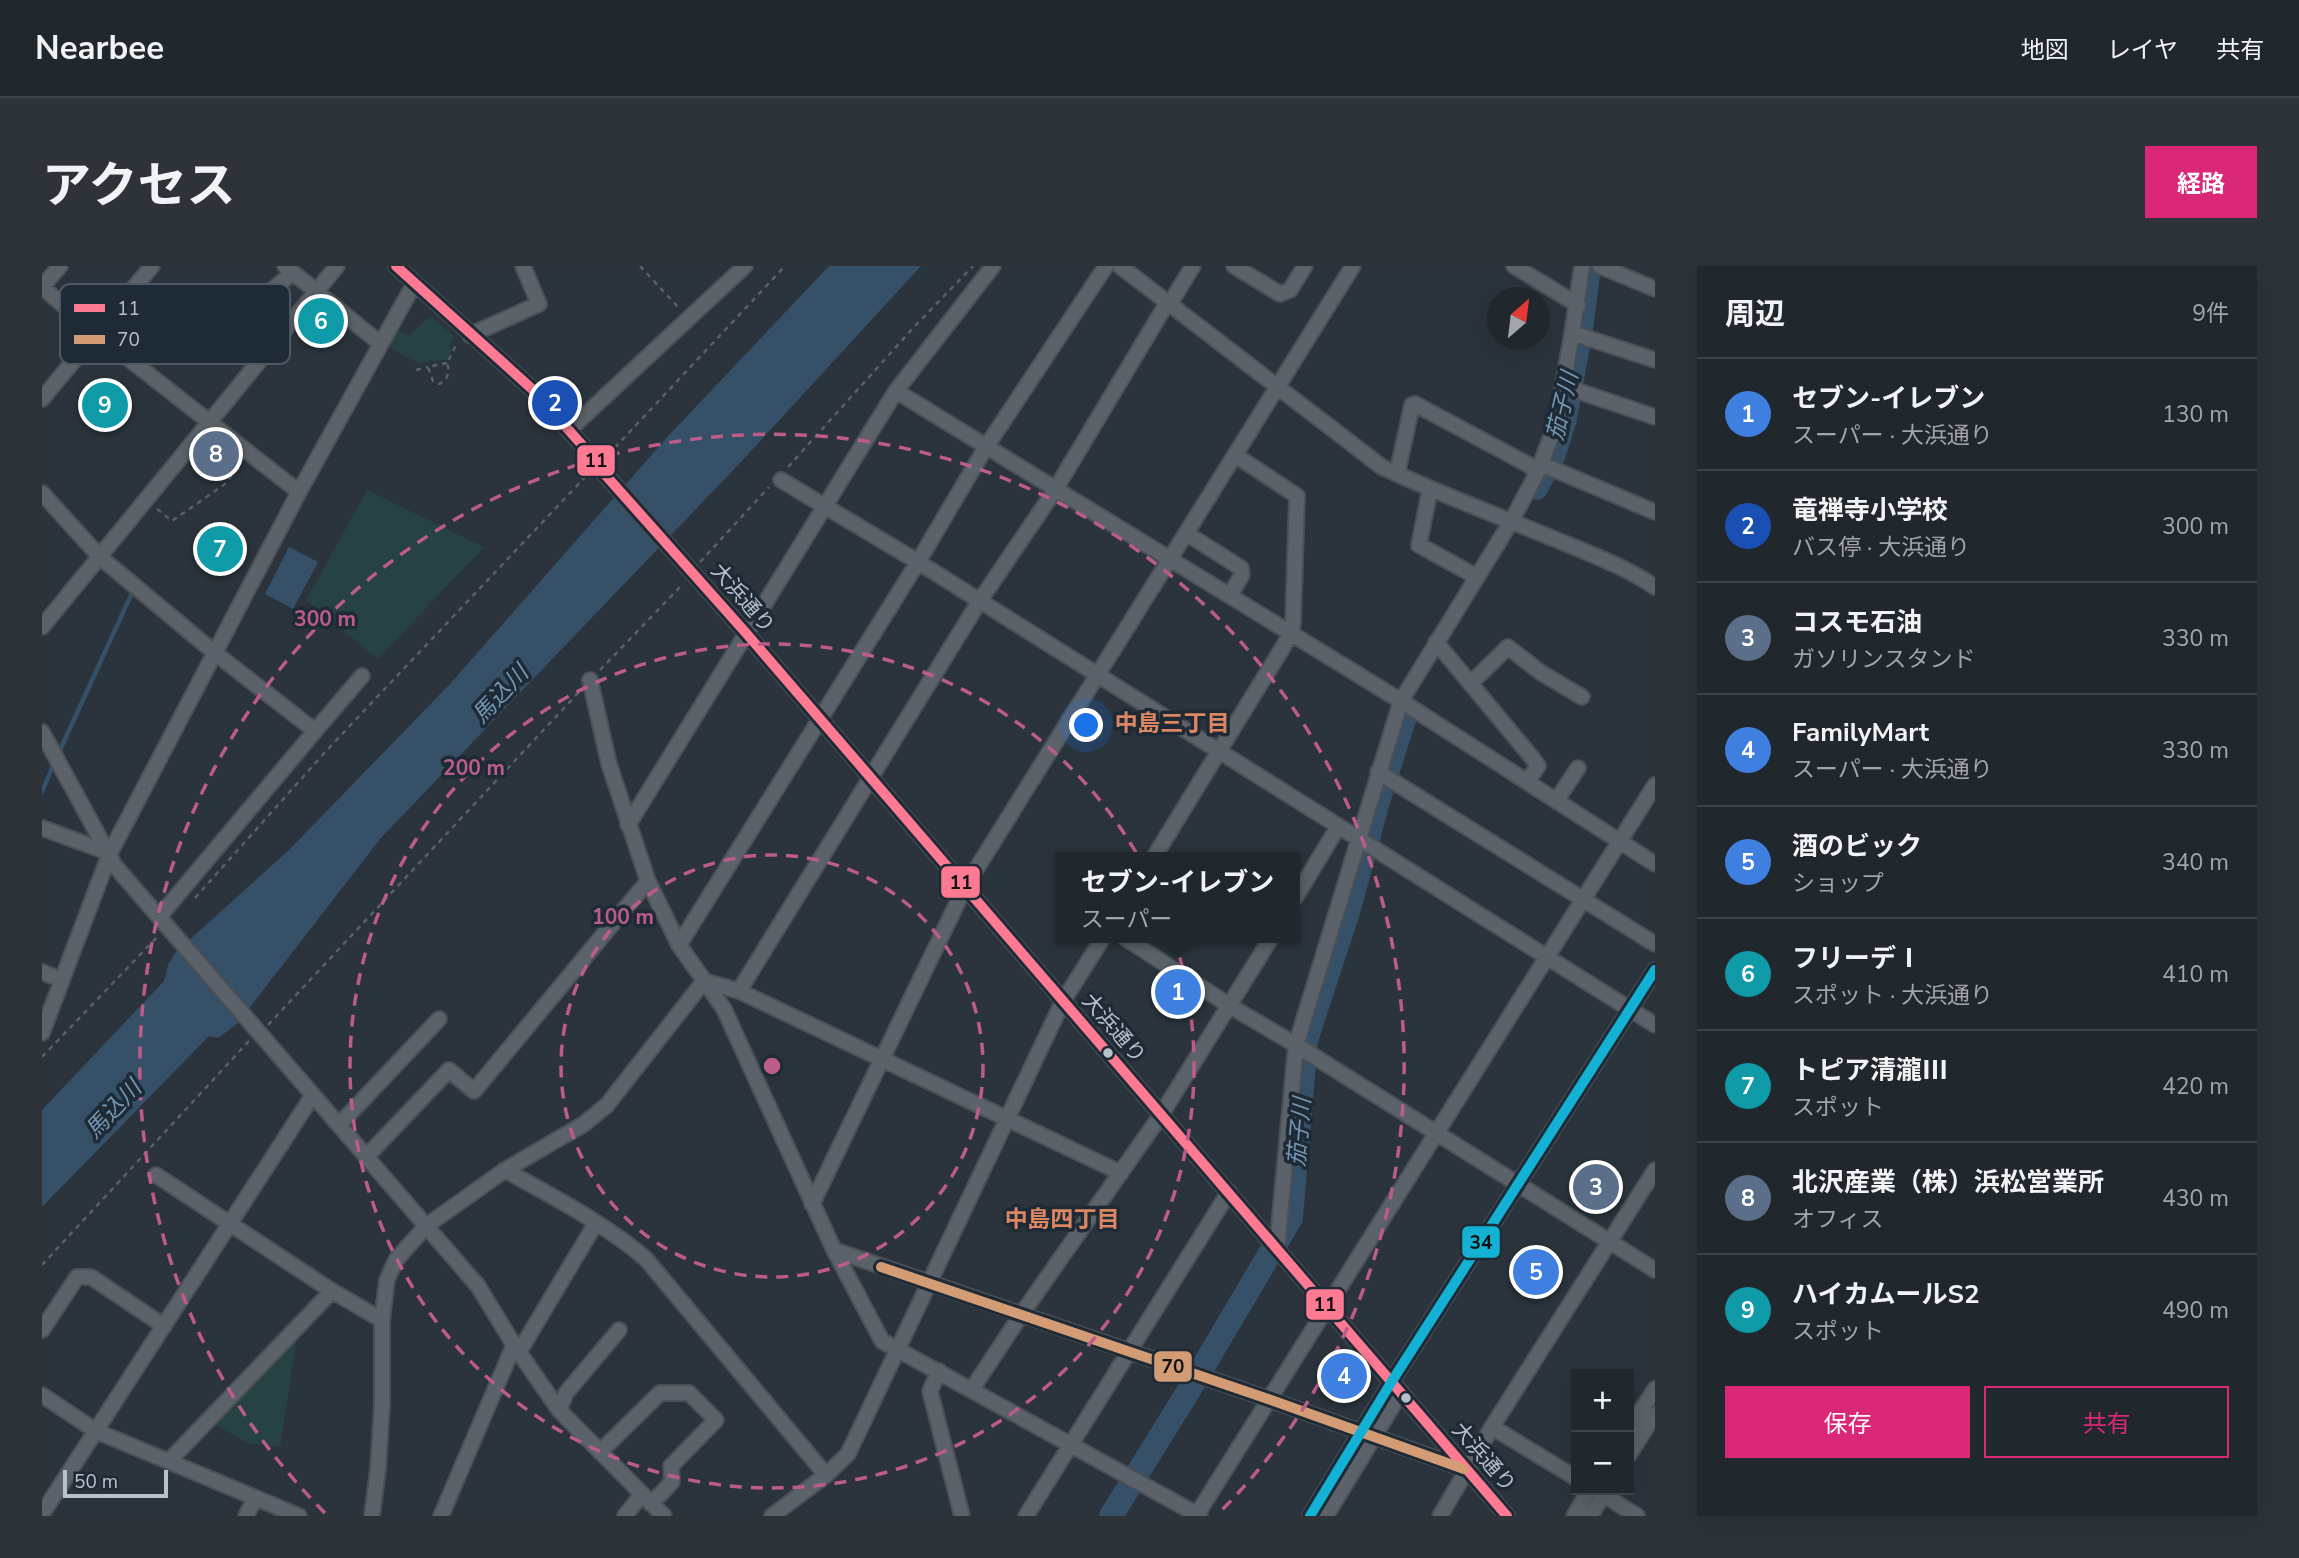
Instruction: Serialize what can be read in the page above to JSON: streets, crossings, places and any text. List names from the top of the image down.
{
  "streets": {
    "street": ["大浜通り"]
  },
  "districts": ["中島三丁目", "中島四丁目"],
  "water": ["茄子川", "馬込川"],
  "lines": ["transit line 11", "transit line 34", "transit line 70"],
  "legend": ["11", "70"],
  "scale_bar": "50 m",
  "north": "top right",
  "page": {
    "header": "Nearbee",
    "nav": ["地図", "レイヤ", "共有"],
    "title": "アクセス",
    "buttons": [
      "経路",
      ["保存", "共有"]
    ],
    "heading": ["周辺", "9件"],
    "pins": [
      "6",
      "2",
      "9",
      "8",
      "7",
      "1",
      "3",
      "5",
      "4"
    ],
    "list": [
      {
        "mark": "1",
        "name": "セブン-イレブン",
        "note": "スーパー · 大浜通り",
        "value": "130 m"
      },
      {
        "mark": "2",
        "name": "竜禅寺小学校",
        "note": "バス停 · 大浜通り",
        "value": "300 m"
      },
      {
        "mark": "3",
        "name": "コスモ石油",
        "note": "ガソリンスタンド",
        "value": "330 m"
      },
      {
        "mark": "4",
        "name": "FamilyMart",
        "note": "スーパー · 大浜通り",
        "value": "330 m"
      },
      {
        "mark": "5",
        "name": "酒のビック",
        "note": "ショップ",
        "value": "340 m"
      },
      {
        "mark": "6",
        "name": "フリーデⅠ",
        "note": "スポット · 大浜通り",
        "value": "410 m"
      },
      {
        "mark": "7",
        "name": "トピア清瀧Ⅲ",
        "note": "スポット",
        "value": "420 m"
      },
      {
        "mark": "8",
        "name": "北沢産業（株）浜松営業所",
        "note": "オフィス",
        "value": "430 m"
      },
      {
        "mark": "9",
        "name": "ハイカムールS2",
        "note": "スポット",
        "value": "490 m"
      }
    ],
    "popup": ["セブン-イレブン", "スーパー"],
    "map_buttons": ["+", "−"],
    "scale": "50 m"
  },
  "rings": ["300 m", "200 m", "100 m"]
}
